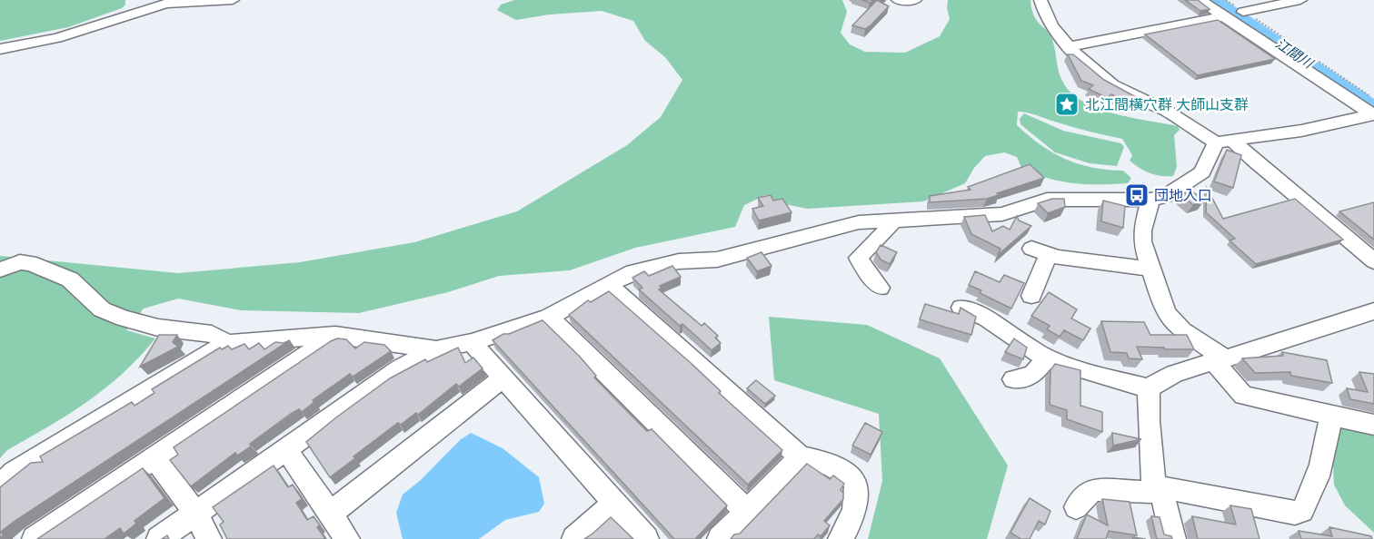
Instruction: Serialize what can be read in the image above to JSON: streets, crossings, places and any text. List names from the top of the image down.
{
  "water": ["江間川"],
  "places": {
    "place": ["北江間横穴群 大師山支群"],
    "bus stop": ["団地入口"]
  }
}
